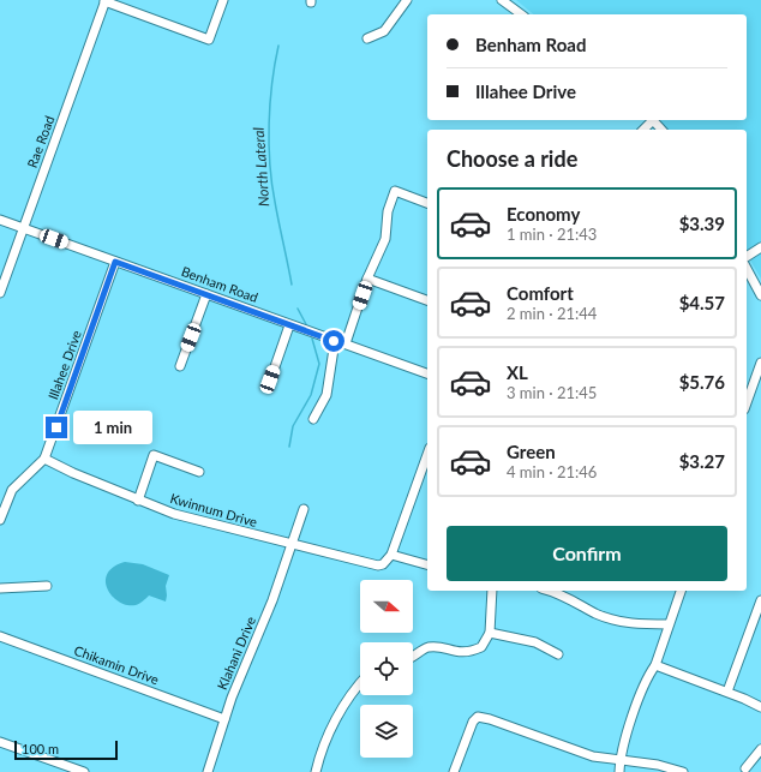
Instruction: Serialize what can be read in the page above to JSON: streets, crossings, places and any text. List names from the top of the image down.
{
  "streets": {
    "street": [
      "Rae Road",
      "Benham Road",
      "Illahee Drive",
      "Kwinnum Drive",
      "Klahani Drive",
      "Chikamin Drive"
    ]
  },
  "crossings": [
    ["Rae Road", "Benham Road"],
    ["Benham Road", "Illahee Drive"],
    ["Illahee Drive", "Kwinnum Drive"],
    ["Kwinnum Drive", "Klahani Drive"],
    ["Klahani Drive", "Chikamin Drive"]
  ],
  "water": ["North Lateral"],
  "scale_bar": "100 m",
  "north": "right",
  "page": {
    "banner": ["Benham Road", "Illahee Drive"],
    "heading": "Choose a ride",
    "list": [
      {
        "name": "Economy",
        "note": "1 min · 21:43",
        "value": "$3.39"
      },
      {
        "name": "Comfort",
        "note": "2 min · 21:44",
        "value": "$4.57"
      },
      {
        "name": "XL",
        "note": "3 min · 21:45",
        "value": "$5.76"
      },
      {
        "name": "Green",
        "note": "4 min · 21:46",
        "value": "$3.27"
      }
    ],
    "bubble": "1 min",
    "buttons": "Confirm",
    "scale": "100 m"
  }
}
